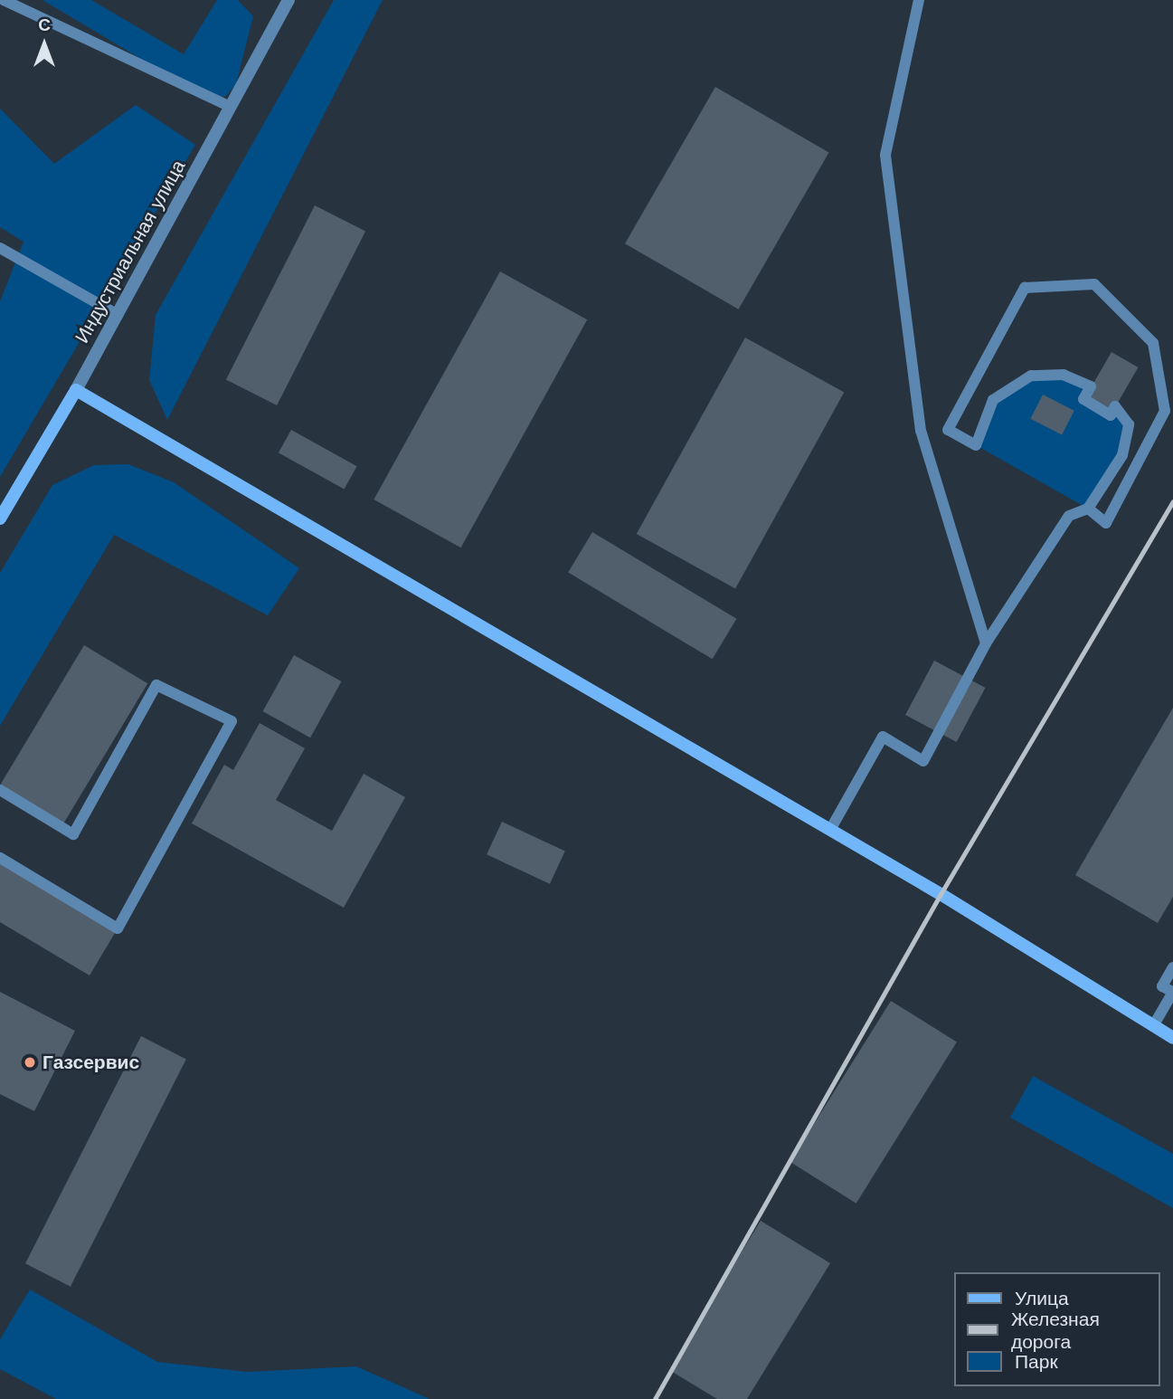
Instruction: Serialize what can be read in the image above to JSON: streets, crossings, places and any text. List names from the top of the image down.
{
  "streets": {
    "main road": ["Индустриальная улица"]
  },
  "places": ["Газсервис"],
  "legend": ["Улица", "Железная дорога", "Парк"],
  "north": "top"
}
